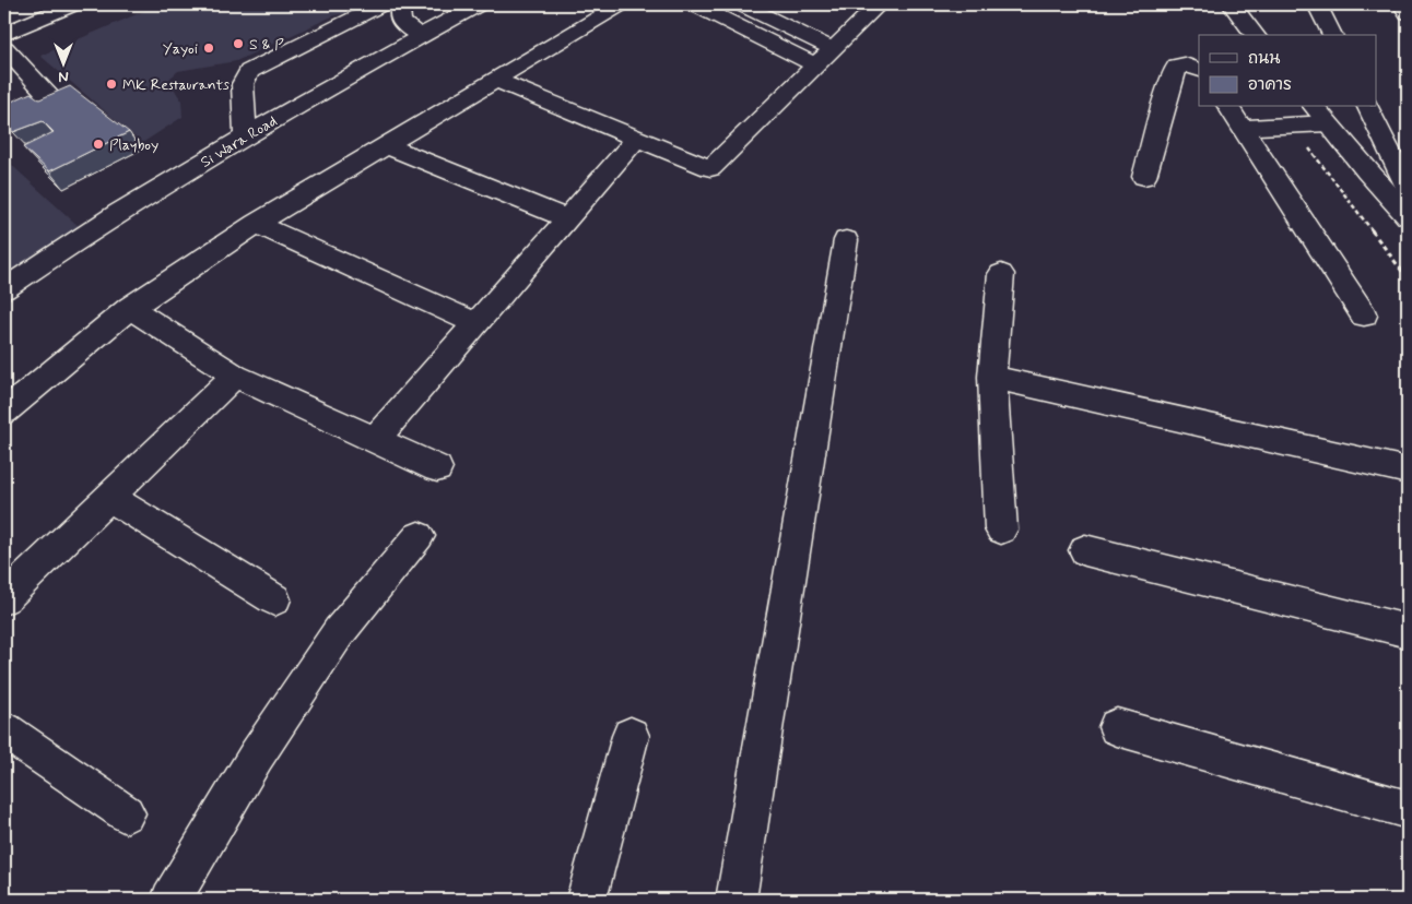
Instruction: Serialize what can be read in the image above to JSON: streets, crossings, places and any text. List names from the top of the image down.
{
  "streets": {
    "main road": ["Si Wara Road"]
  },
  "places": [
    "S & P",
    "Yayoi",
    "MK Restaurants",
    "Playboy"
  ],
  "legend": ["ถนน", "อาคาร"],
  "north": "bottom"
}
